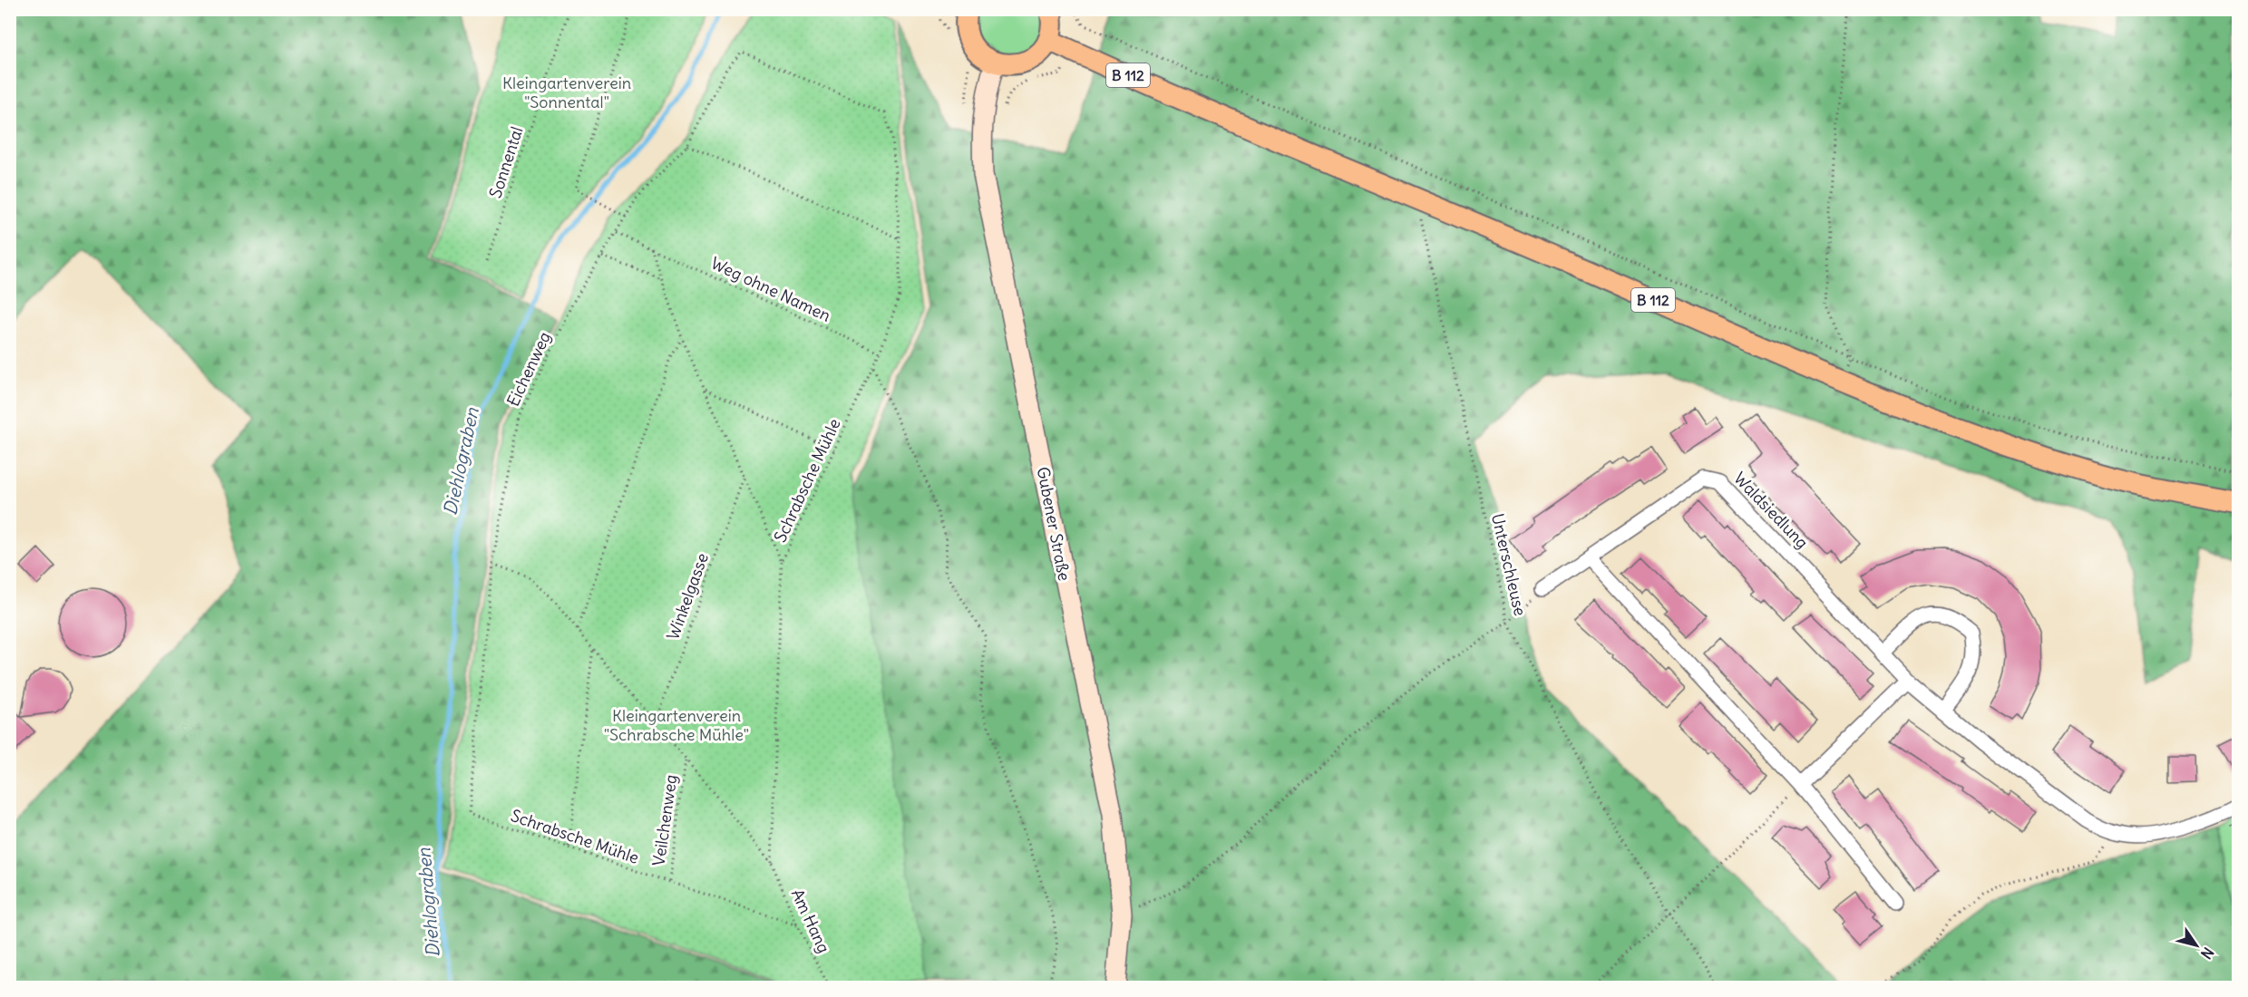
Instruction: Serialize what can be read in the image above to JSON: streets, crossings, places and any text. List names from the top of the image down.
{
  "streets": {
    "main road": ["B 112", "Gubener Straße"],
    "street": ["Waldsiedlung"],
    "path": [
      "Sonnental",
      "Weg ohne Namen",
      "Eichenweg",
      "Schrabsche Mühle",
      "Unterschleuse",
      "Winkelgasse",
      "Veilchenweg",
      "Am Hang"
    ]
  },
  "crossings": [
    ["B 112", "Unterschleuse"],
    ["Weg ohne Namen", "Eichenweg"],
    ["Weg ohne Namen", "Schrabsche Mühle"],
    ["Eichenweg", "Schrabsche Mühle"],
    ["Schrabsche Mühle", "Winkelgasse"],
    ["Schrabsche Mühle", "Veilchenweg"],
    ["Schrabsche Mühle", "Am Hang"]
  ],
  "water": ["Diehlograben"],
  "parks": ["Kleingartenverein \"Sonnental\"", "Kleingartenverein \"Schrabsche Mühle\""],
  "north": "bottom right"
}
